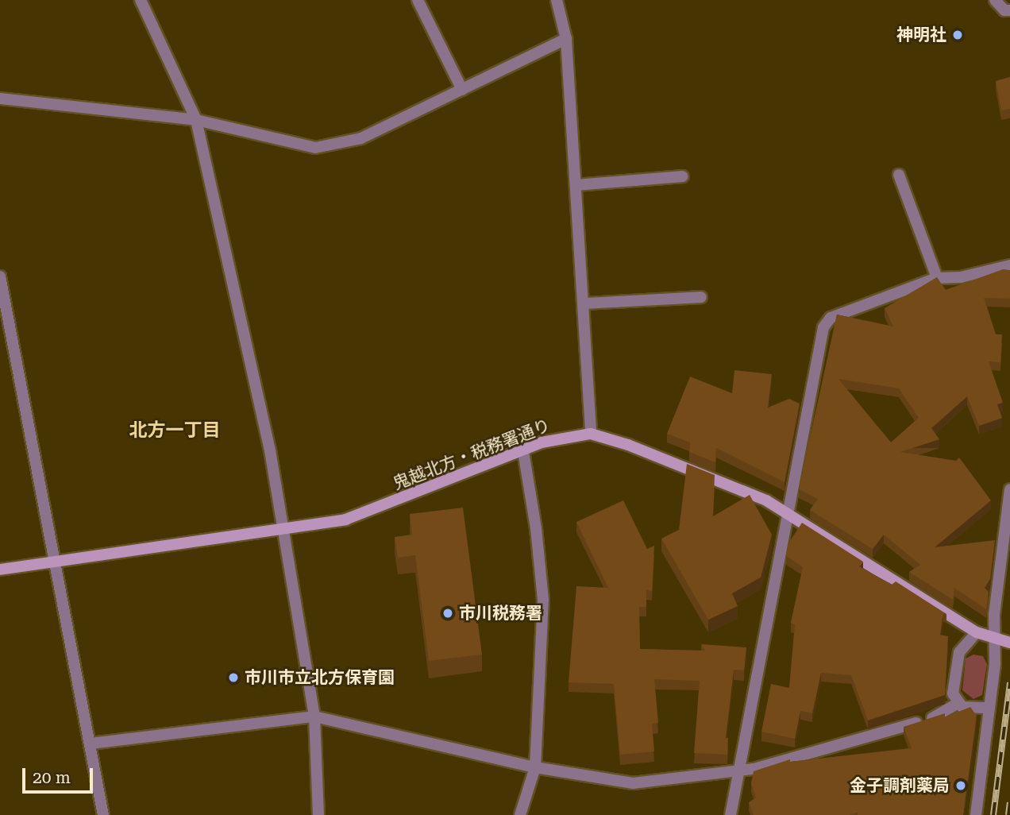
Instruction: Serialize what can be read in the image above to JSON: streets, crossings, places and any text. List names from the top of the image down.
{
  "streets": {
    "street": ["鬼越北方・税務署通り"]
  },
  "districts": ["北方一丁目"],
  "places": [
    "神明社",
    "市川税務署",
    "市川市立北方保育園",
    "金子調剤薬局"
  ],
  "scale_bar": "20 m"
}
